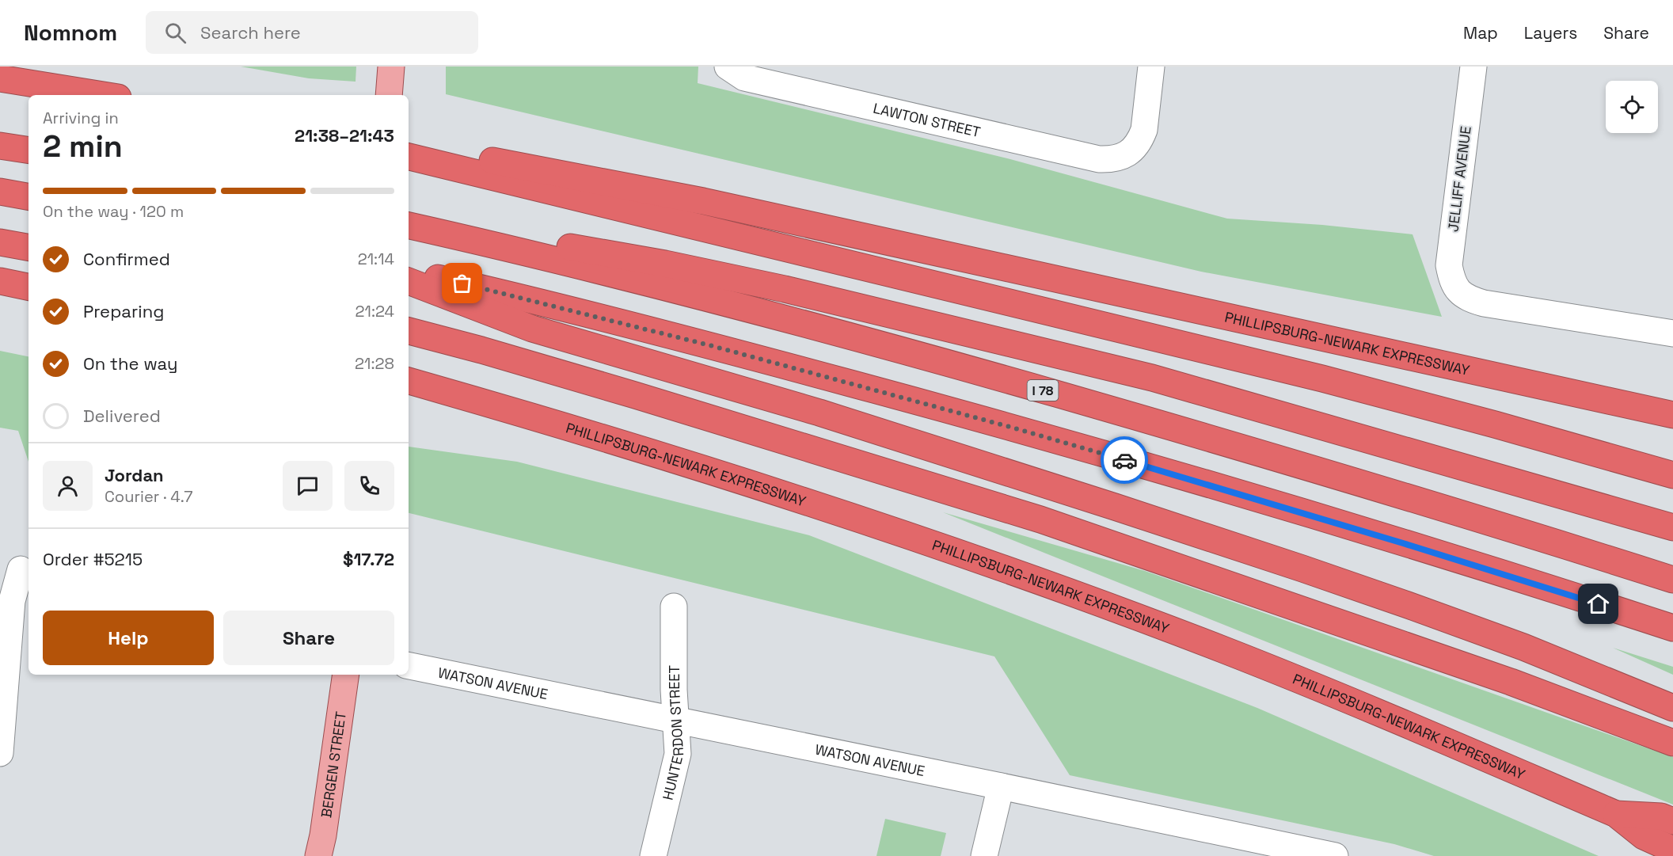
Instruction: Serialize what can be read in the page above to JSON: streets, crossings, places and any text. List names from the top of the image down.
{
  "streets": {
    "highway": ["PHILLIPSBURG-NEWARK EXPRESSWAY", "I 78"],
    "main road": ["BERGEN STREET"],
    "street": [
      "LAWTON STREET",
      "JELLIFF AVENUE",
      "WATSON AVENUE",
      "HUNTERDON STREET"
    ]
  },
  "crossings": [
    ["WATSON AVENUE", "HUNTERDON STREET"]
  ],
  "page": {
    "header": "Nomnom",
    "search": "Search here",
    "nav": ["Map", "Layers", "Share"],
    "heading": ["2 min", "Arriving in", "21:38–21:43"],
    "panel": [
      "Jordan",
      "Courier · 4.7",
      "Order #5215",
      "$17.72"
    ],
    "bar": "On the way · 120 m",
    "list": [
      ["Confirmed", "21:14"],
      ["Preparing", "21:24"],
      ["On the way", "21:28"],
      "Delivered"
    ],
    "buttons": ["Help", "Share"]
  }
}
